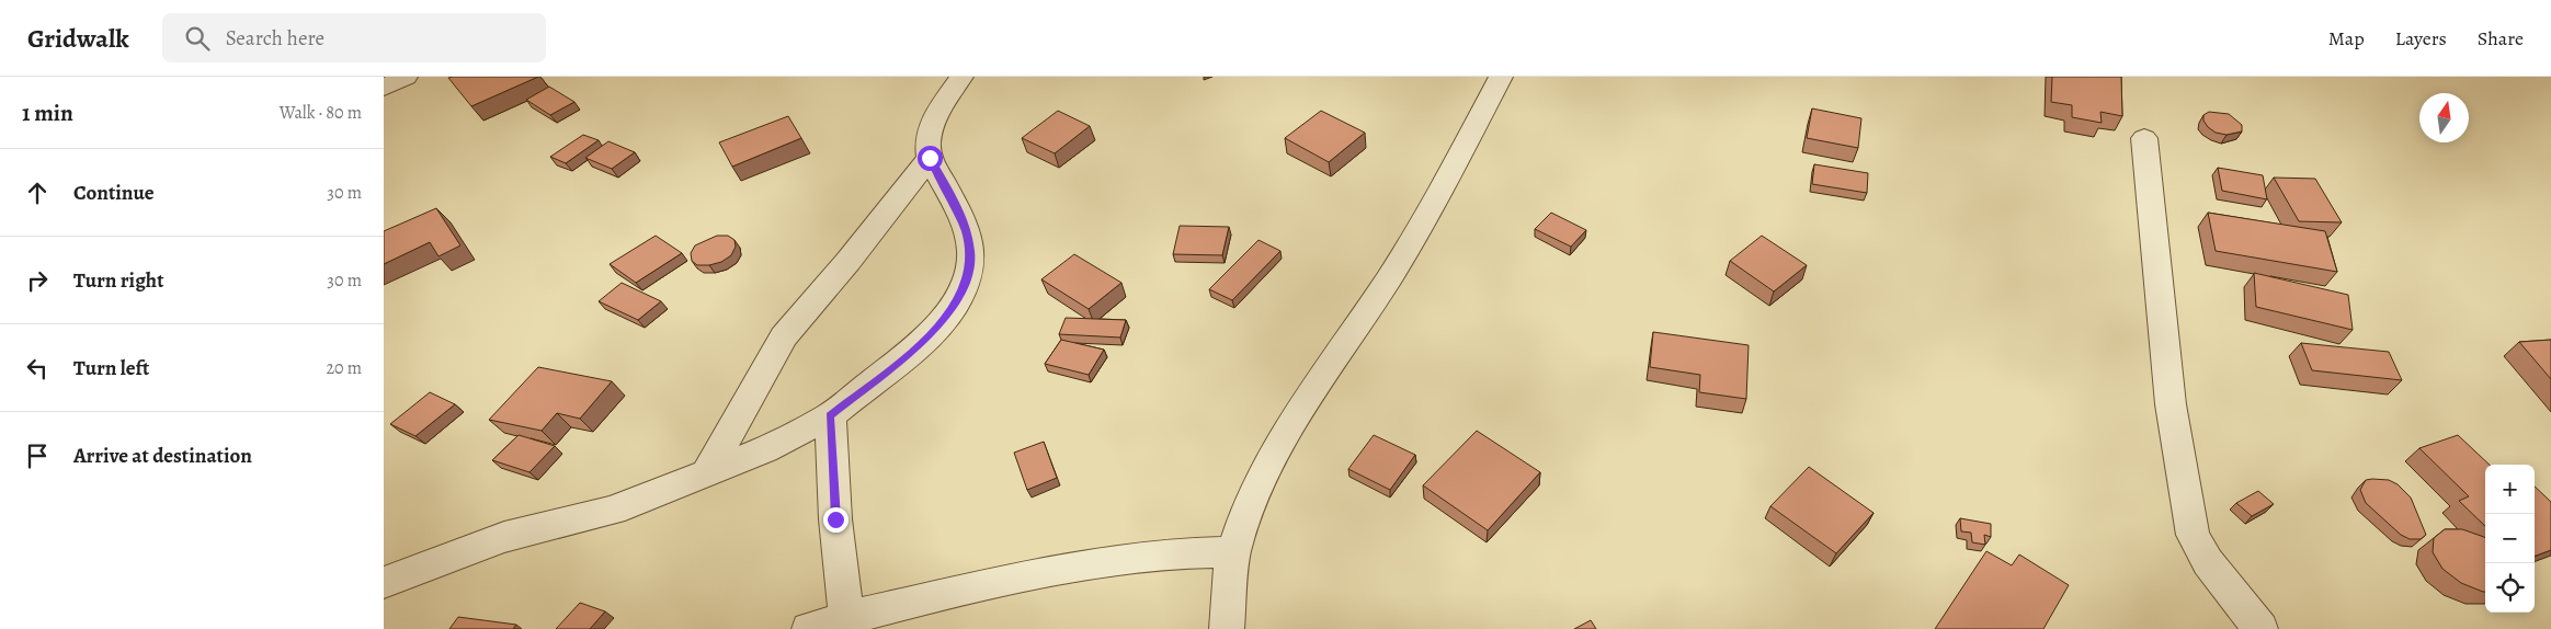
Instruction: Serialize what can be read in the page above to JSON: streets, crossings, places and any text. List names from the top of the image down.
{
  "north": "top",
  "page": {
    "header": "Gridwalk",
    "search": "Search here",
    "nav": ["Map", "Layers", "Share"],
    "heading": ["1 min", "Walk · 80 m"],
    "list": [
      ["Continue", "30 m"],
      ["Turn right", "30 m"],
      ["Turn left", "20 m"],
      "Arrive at destination"
    ],
    "map_buttons": ["+", "−"]
  }
}
